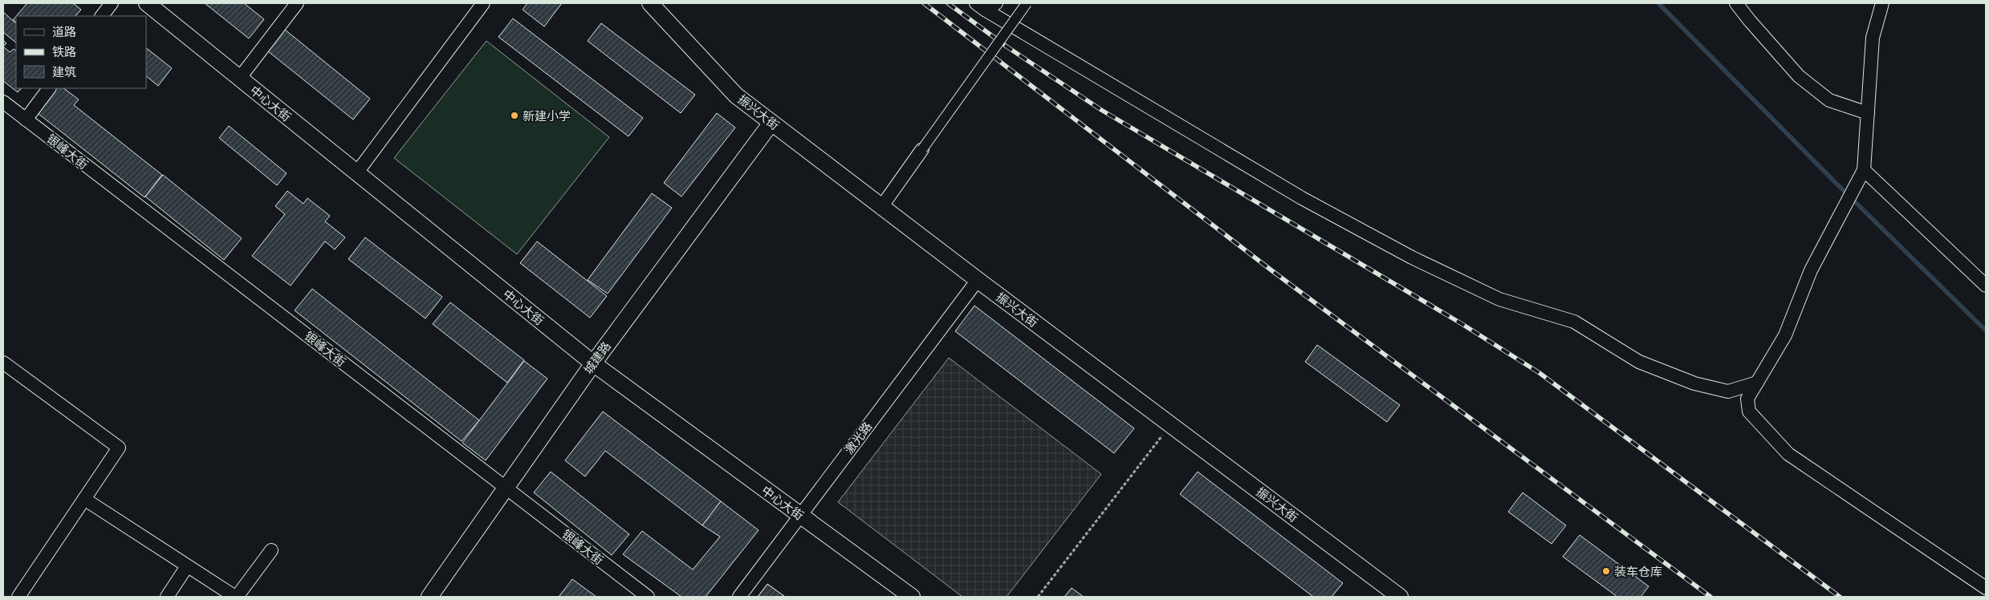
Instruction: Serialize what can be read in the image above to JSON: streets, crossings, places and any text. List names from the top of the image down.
{
  "streets": {
    "street": [
      "中心大街",
      "振兴大街",
      "银峰大街",
      "城建路",
      "激光路"
    ]
  },
  "crossings": [
    ["中心大街", "城建路"],
    ["中心大街", "激光路"],
    ["振兴大街", "城建路"],
    ["振兴大街", "激光路"],
    ["银峰大街", "城建路"]
  ],
  "places": ["新建小学", "装车仓库"],
  "legend": ["道路", "铁路", "建筑"]
}
